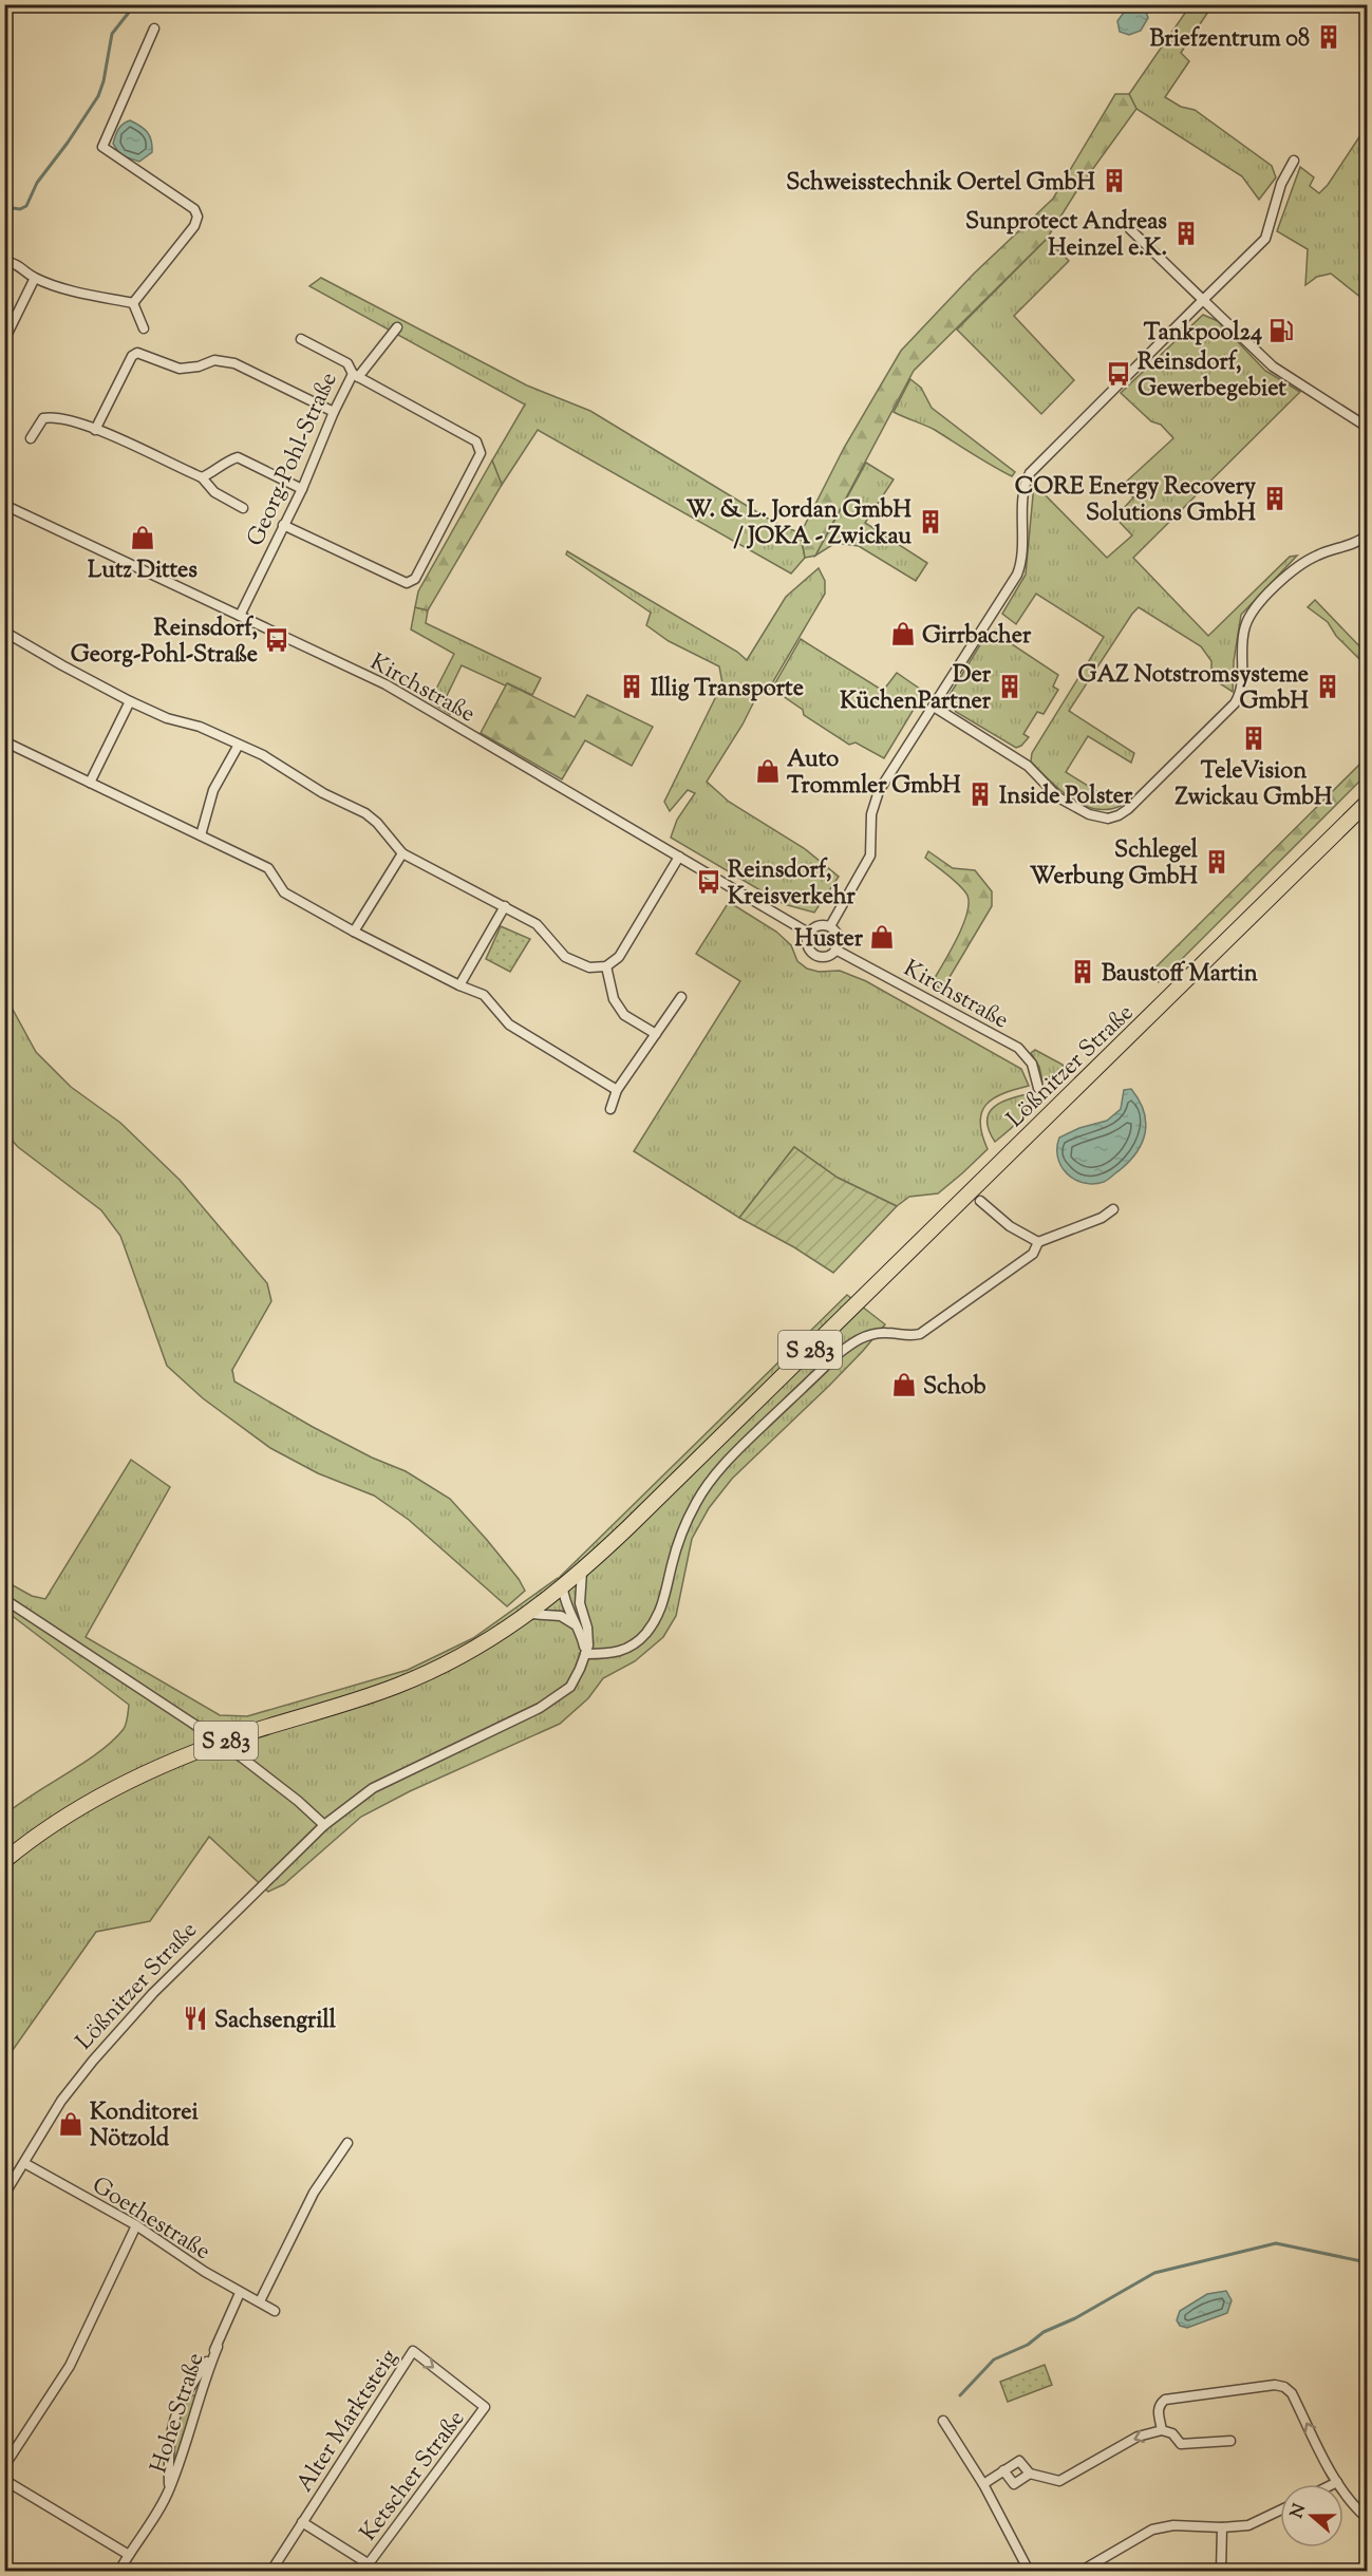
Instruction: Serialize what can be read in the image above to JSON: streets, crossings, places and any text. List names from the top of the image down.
{
  "streets": {
    "main road": ["Lößnitzer Straße", "S 283"],
    "street": [
      "Georg-Pohl-Straße",
      "Kirchstraße",
      "Goethestraße",
      "Hohe Straße",
      "Alter Marktsteig",
      "Ketscher Straße"
    ]
  },
  "crossings": [
    ["Georg-Pohl-Straße", "Kirchstraße"],
    ["Lößnitzer Straße", "S 283"],
    ["Lößnitzer Straße", "Goethestraße"],
    ["Goethestraße", "Hohe Straße"],
    ["Alter Marktsteig", "Ketscher Straße"]
  ],
  "places": {
    "building": [
      "Briefzentrum 08",
      "Schweisstechnik Oertel GmbH",
      "Sunprotect Andreas Heinzel e.K.",
      "CORE Energy Recovery Solutions GmbH",
      "W. & L. Jordan GmbH / JOKA - Zwickau",
      "Illig Transporte",
      "Der KüchenPartner",
      "GAZ Notstromsysteme GmbH",
      "TeleVision Zwickau GmbH",
      "Inside Polster",
      "Schlegel Werbung GmbH",
      "Baustoff Martin"
    ],
    "fuel station": ["Tankpool24"],
    "bus stop": ["Reinsdorf, Gewerbegebiet", "Reinsdorf, Georg-Pohl-Straße", "Reinsdorf, Kreisverkehr"],
    "shop": [
      "Lutz Dittes",
      "Girrbacher",
      "Auto Trommler GmbH",
      "Huster",
      "Schob",
      "Konditorei Nötzold"
    ],
    "restaurant": ["Sachsengrill"]
  },
  "north": "left"
}
